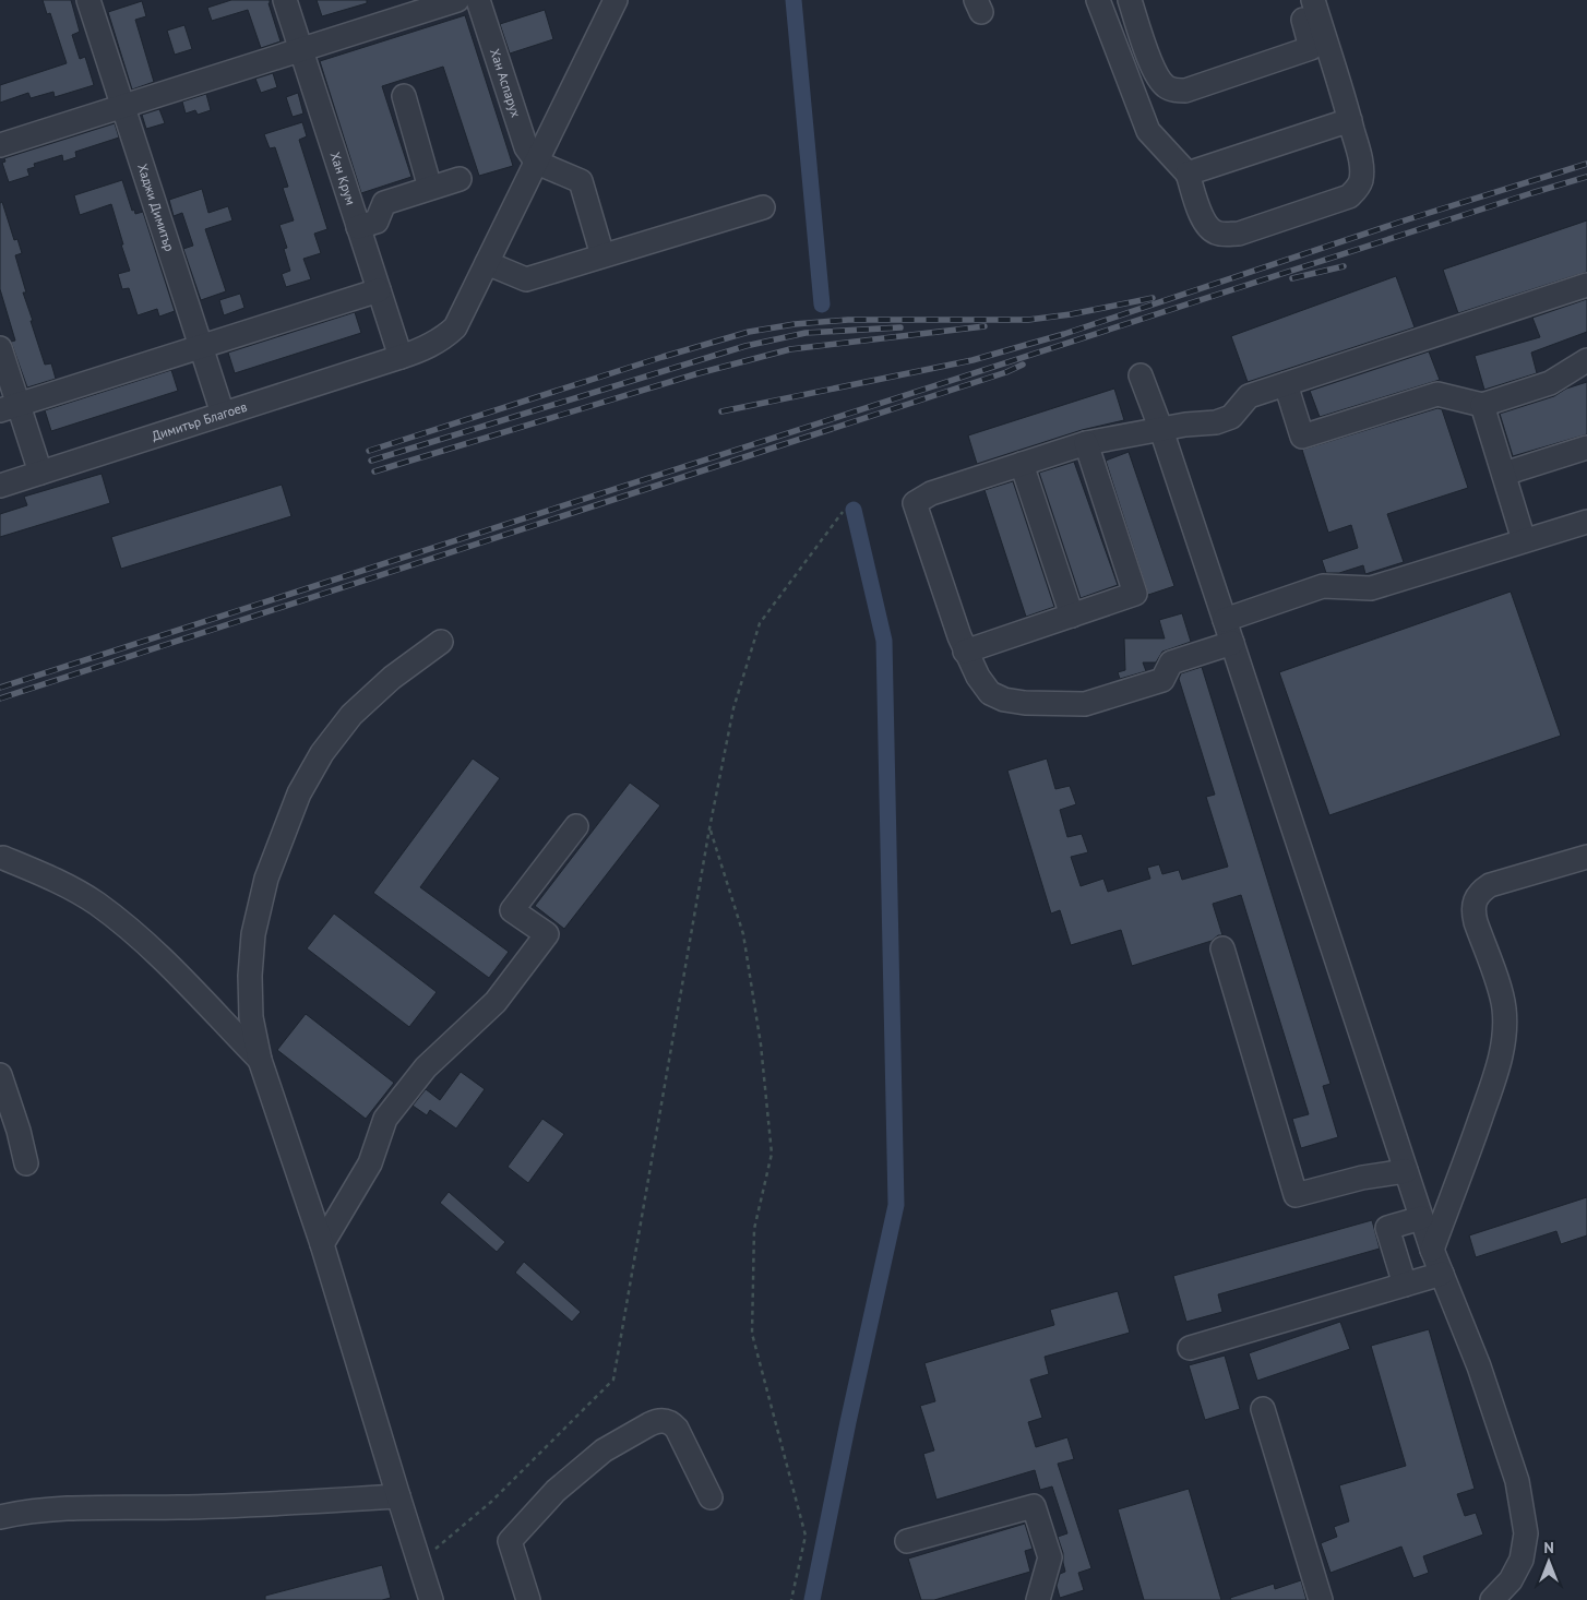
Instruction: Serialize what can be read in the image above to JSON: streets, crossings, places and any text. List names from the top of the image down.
{
  "streets": {
    "street": [
      "Хан Аспарух",
      "Хан Крум",
      "Хаджи Димитър",
      "Димитър Благоев"
    ]
  },
  "crossings": [
    ["Хан Аспарух", "Димитър Благоев"],
    ["Хан Крум", "Димитър Благоев"],
    ["Хаджи Димитър", "Димитър Благоев"]
  ],
  "north": "top"
}
